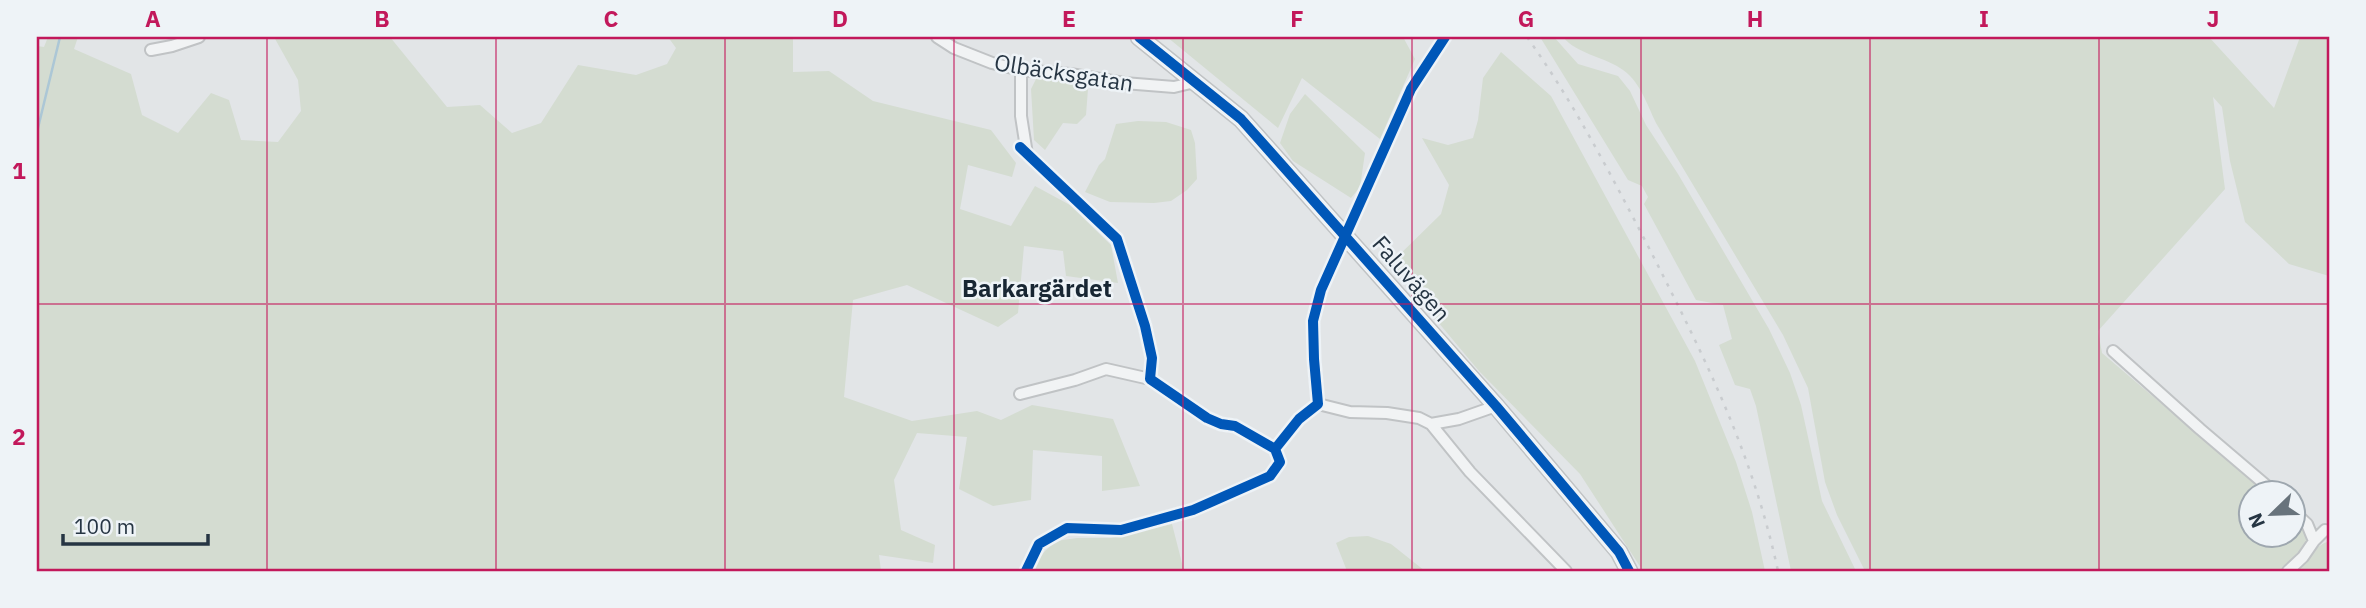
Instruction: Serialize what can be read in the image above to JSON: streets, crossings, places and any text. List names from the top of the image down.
{
  "streets": {
    "street": ["Olbäcksgatan", "Faluvägen"]
  },
  "crossings": [
    ["Olbäcksgatan", "Faluvägen"]
  ],
  "districts": ["Barkargärdet"],
  "scale_bar": "100 m",
  "north": "bottom left",
  "grid": {
    "columns": [
      "A",
      "B",
      "C",
      "D",
      "E",
      "F",
      "G",
      "H",
      "I",
      "J"
    ],
    "rows": ["1", "2"]
  }
}
